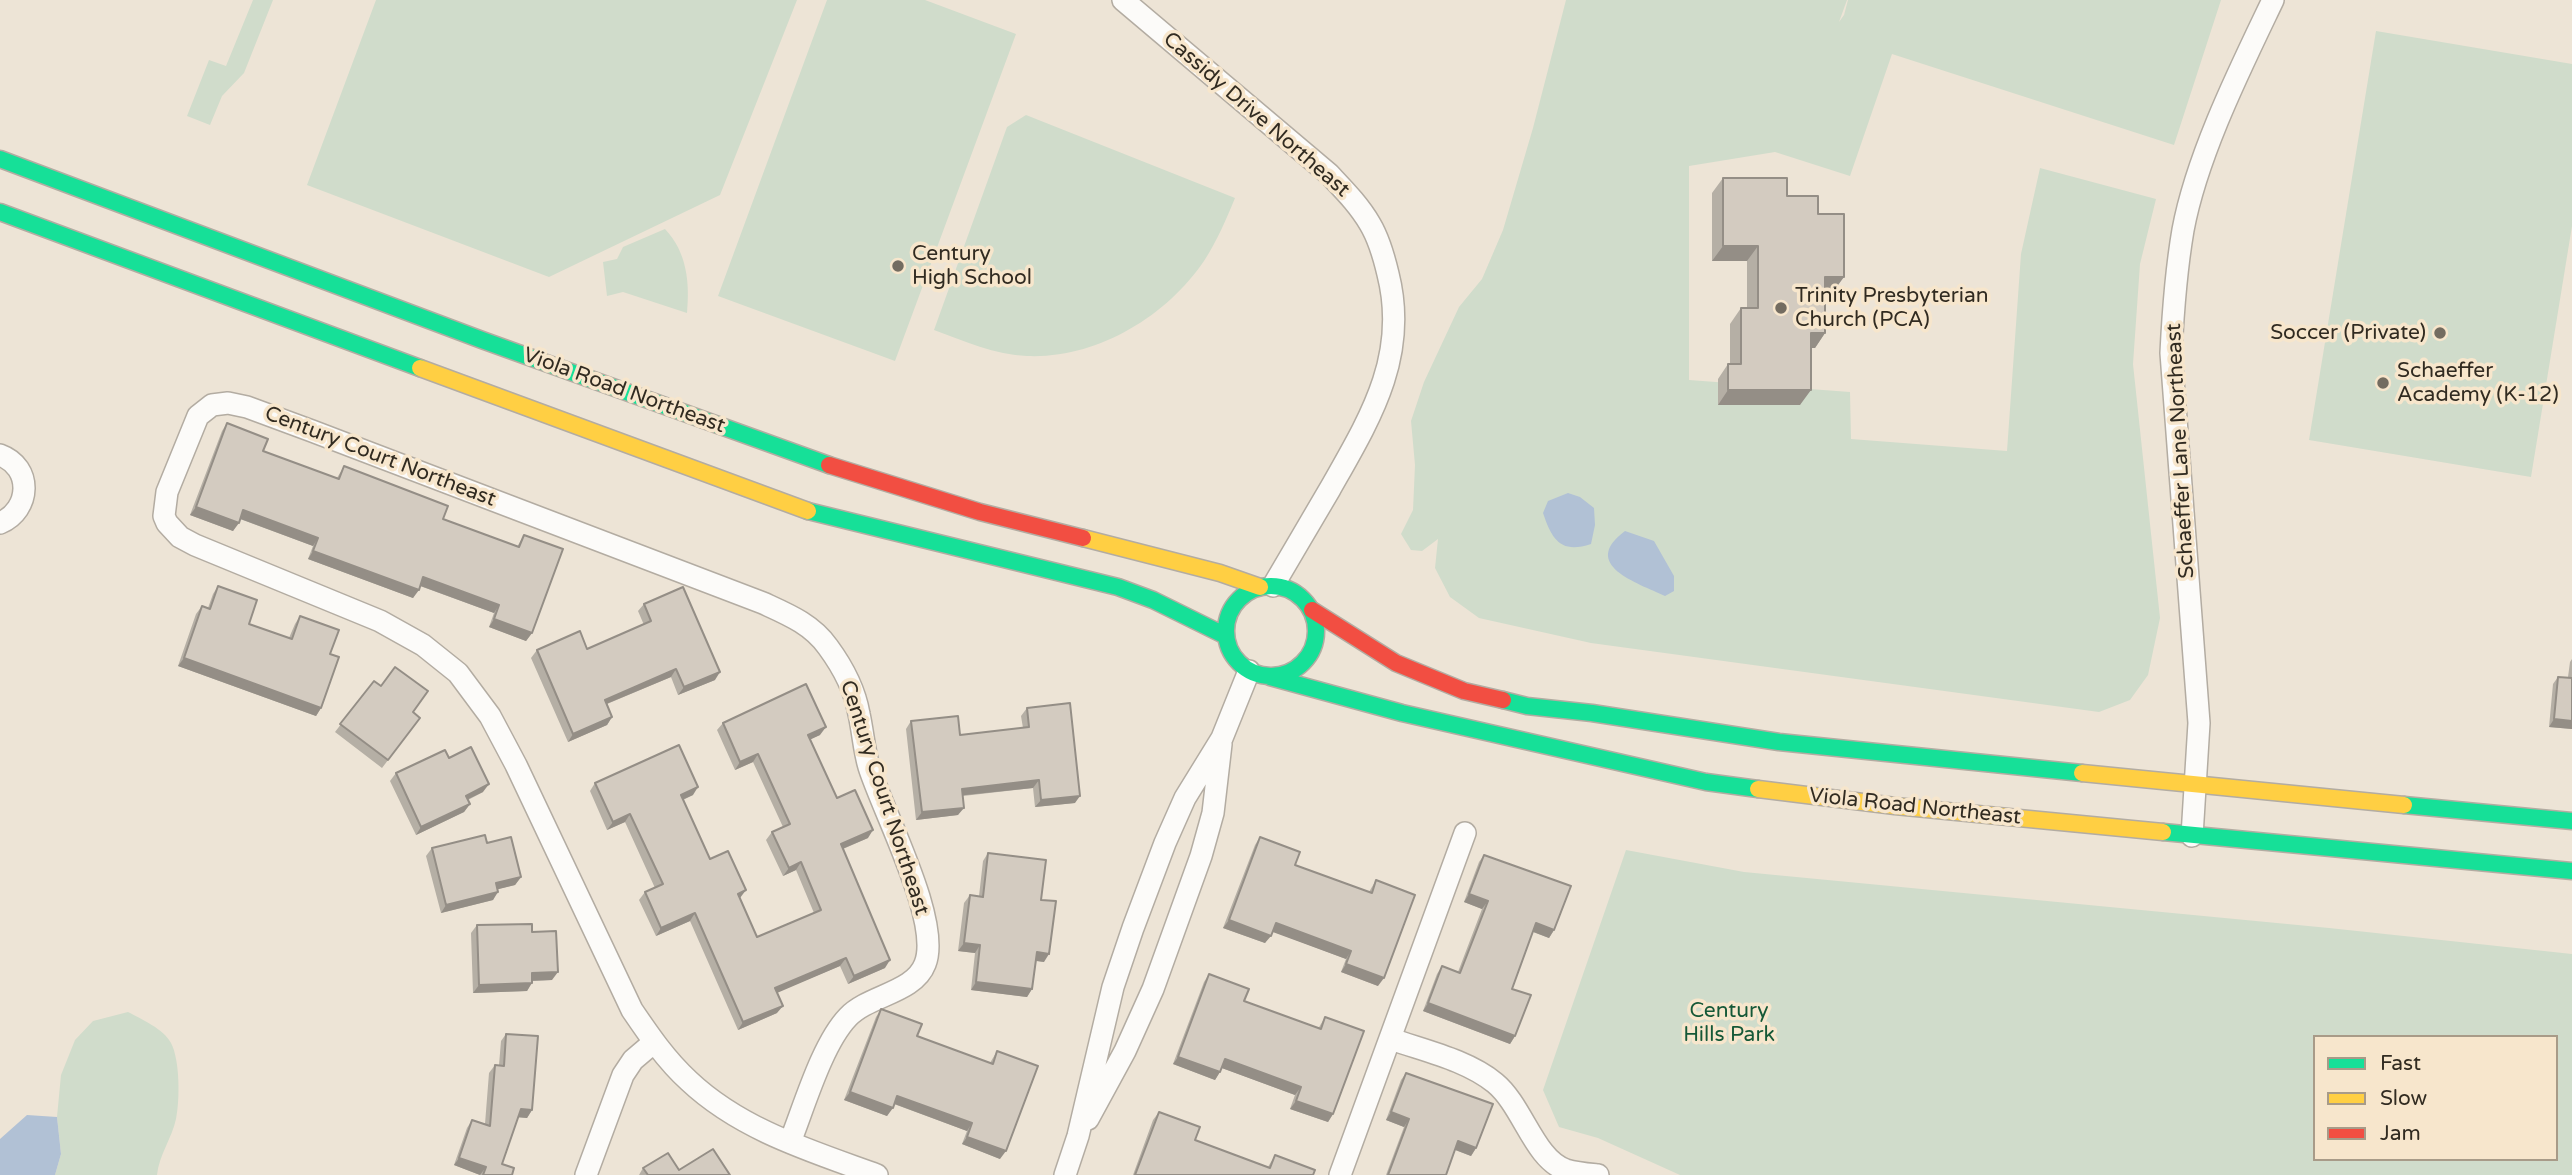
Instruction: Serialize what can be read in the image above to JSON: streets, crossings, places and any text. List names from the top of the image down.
{
  "streets": {
    "main road": ["Viola Road Northeast"],
    "street": ["Cassidy Drive Northeast", "Schaeffer Lane Northeast", "Century Court Northeast"]
  },
  "crossings": [
    ["Cassidy Drive Northeast", "Viola Road Northeast"],
    ["Viola Road Northeast", "Schaeffer Lane Northeast"]
  ],
  "parks": ["Century Hills Park"],
  "places": [
    "Century High School",
    "Trinity Presbyterian Church (PCA)",
    "Soccer (Private)",
    "Schaeffer Academy (K-12)"
  ],
  "legend": ["Fast", "Slow", "Jam"]
}
